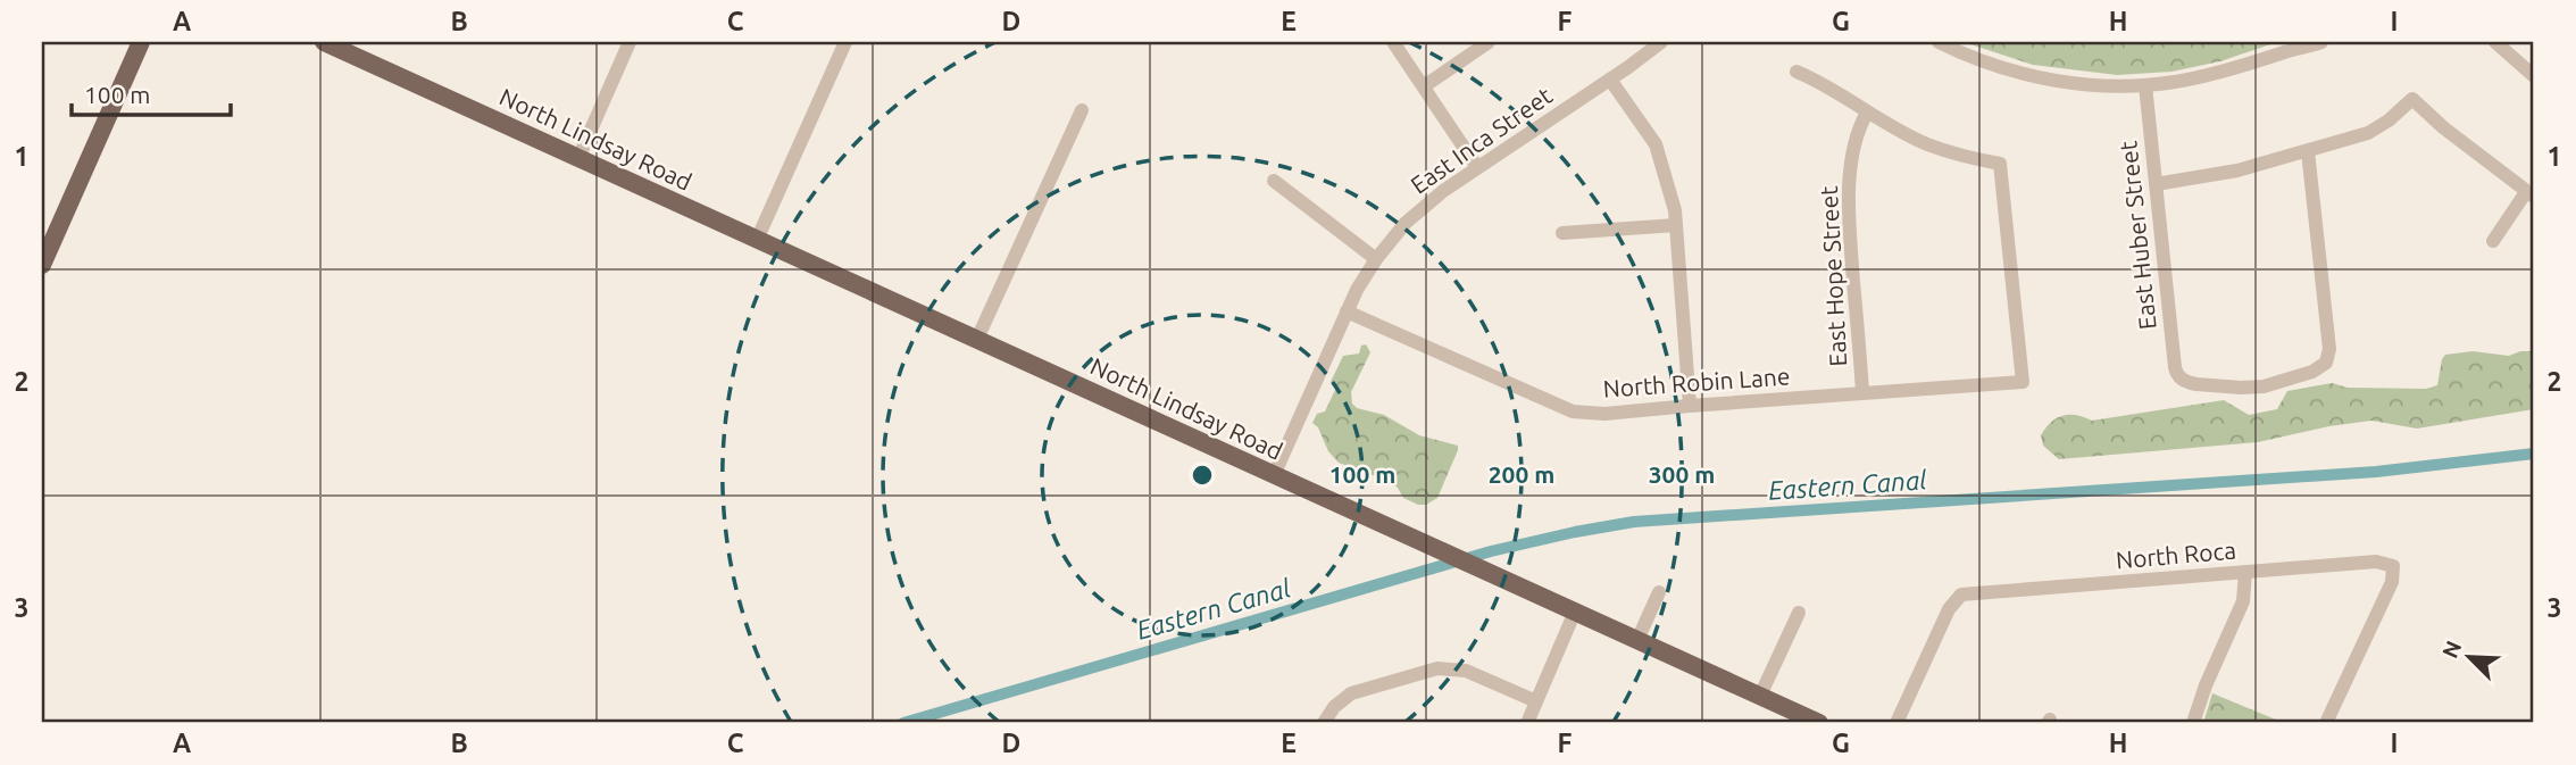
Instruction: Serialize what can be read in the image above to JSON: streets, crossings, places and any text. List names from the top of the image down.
{
  "streets": {
    "main road": ["North Lindsay Road"],
    "street": [
      "East Inca Street",
      "East Huber Street",
      "East Hope Street",
      "North Robin Lane",
      "North Roca"
    ]
  },
  "crossings": [
    ["North Lindsay Road", "East Inca Street"],
    ["East Inca Street", "North Robin Lane"],
    ["East Hope Street", "North Robin Lane"]
  ],
  "water": ["Eastern Canal"],
  "scale_bar": "100 m",
  "north": "top left",
  "grid": {
    "columns": [
      "A",
      "B",
      "C",
      "D",
      "E",
      "F",
      "G",
      "H",
      "I"
    ],
    "rows": ["1", "2", "3"]
  },
  "rings": ["100 m", "200 m", "300 m"]
}
